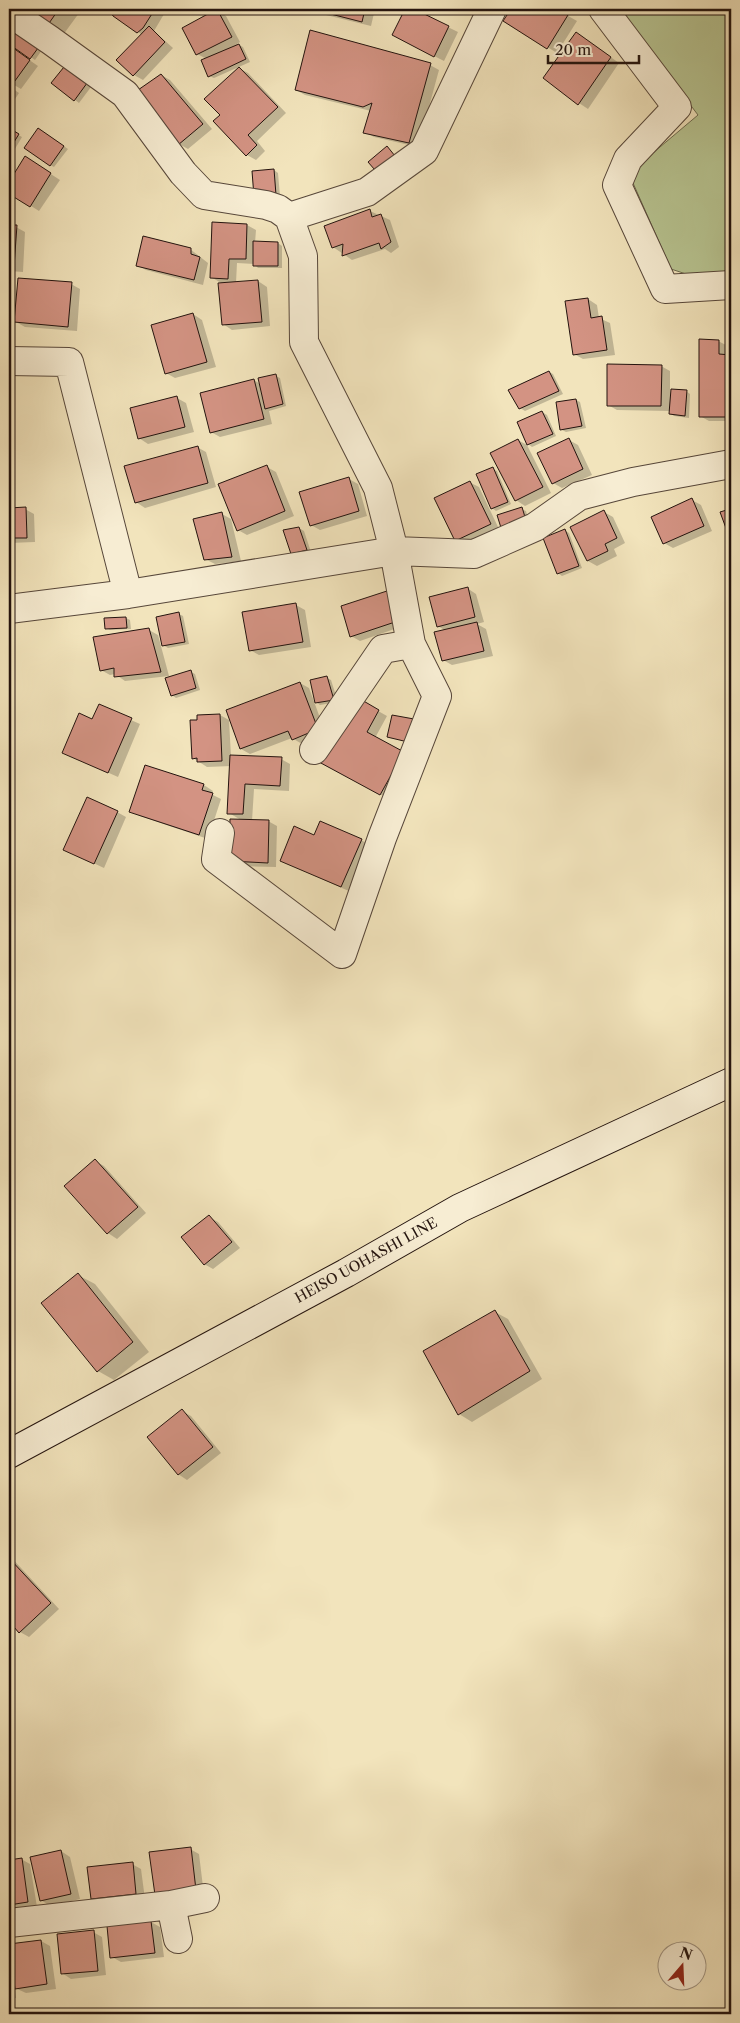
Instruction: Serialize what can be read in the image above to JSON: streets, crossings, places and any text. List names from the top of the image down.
{
  "streets": {
    "street": ["HEISO UOHASHI LINE"]
  },
  "scale_bar": "20 m",
  "north": "top"
}
